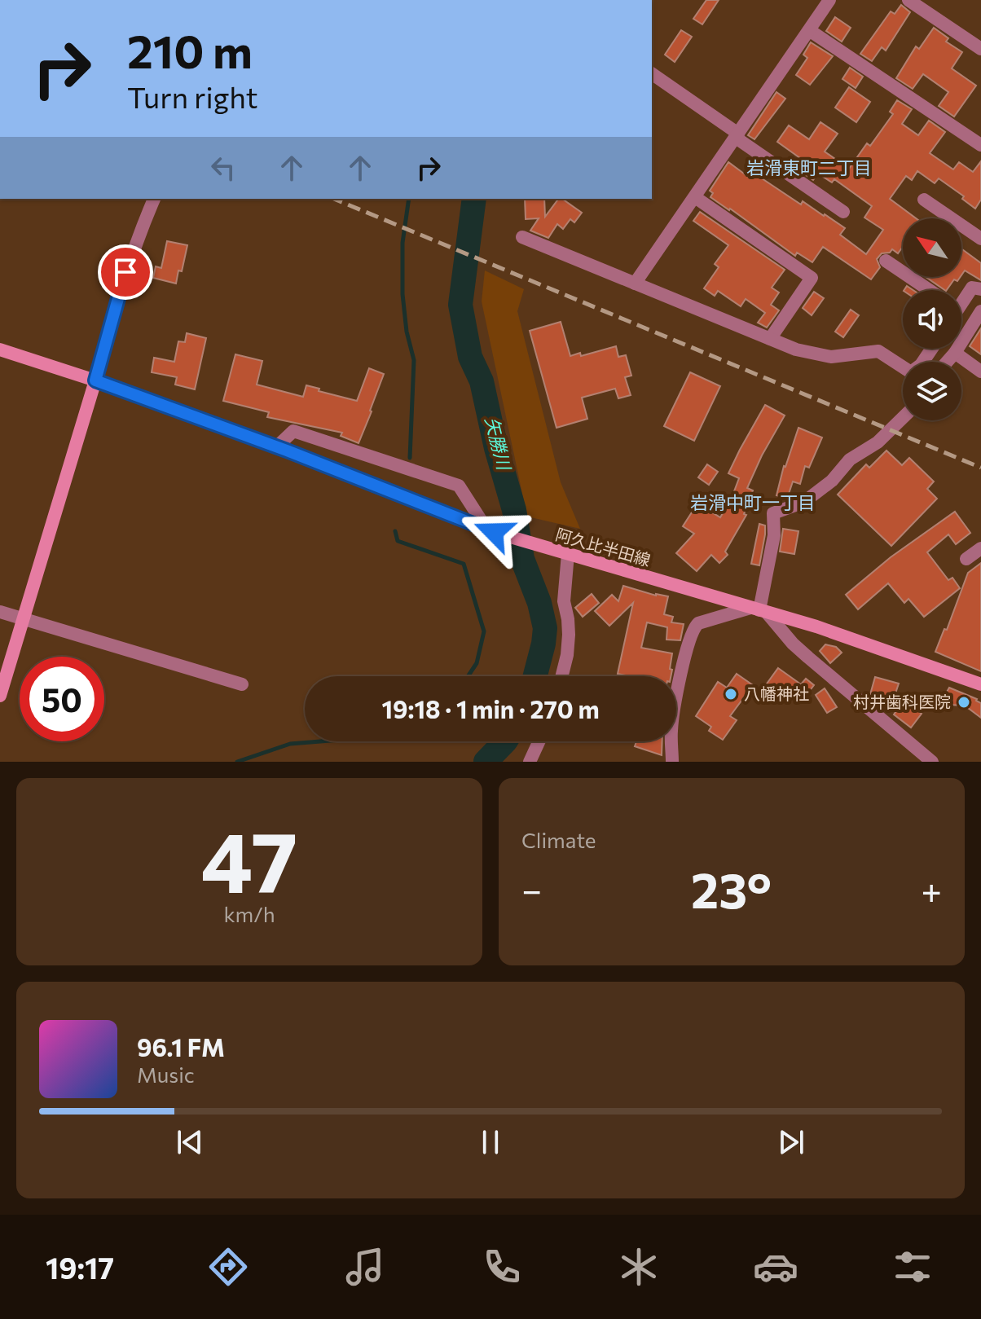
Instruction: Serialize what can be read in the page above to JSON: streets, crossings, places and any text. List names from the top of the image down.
{
  "streets": {
    "main road": ["阿久比半田線"]
  },
  "districts": ["岩滑東町二丁目", "岩滑中町一丁目"],
  "water": ["矢勝川"],
  "places": ["八幡神社", "村井歯科医院"],
  "north": "top left",
  "page": {
    "turn": ["210 m", "Turn right"],
    "limit": "50",
    "trip": "19:18 · 1 min · 270 m",
    "tile": [
      ["47", "km/h"],
      "Climate"
    ],
    "heat": ["−", "23°", "+"],
    "song": ["96.1 FM", "Music"],
    "tabs": "19:17"
  }
}
